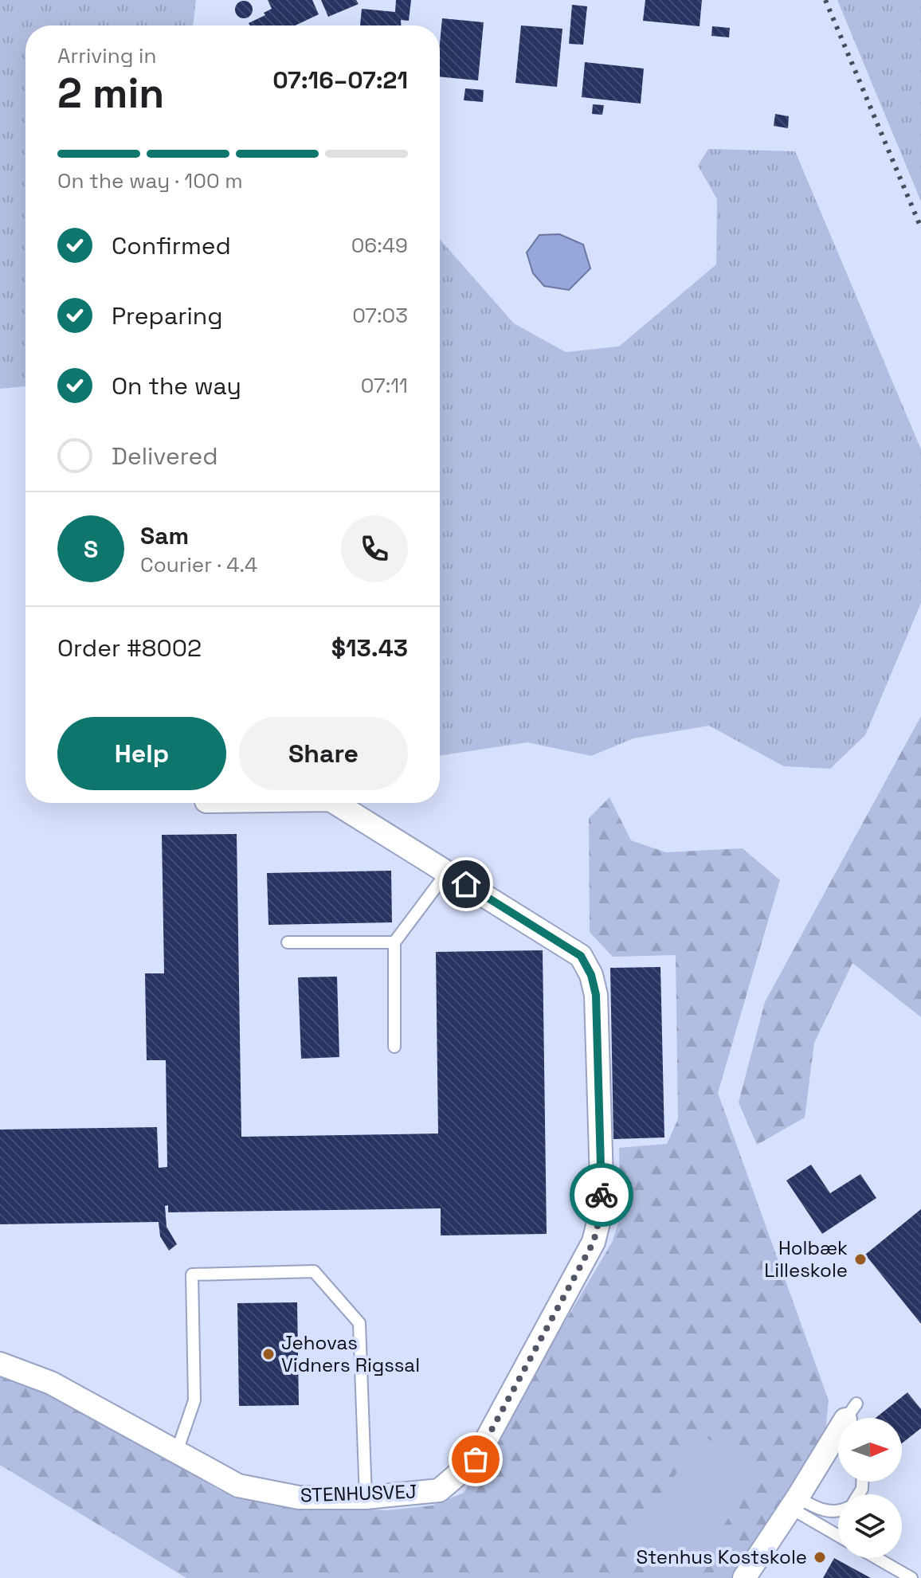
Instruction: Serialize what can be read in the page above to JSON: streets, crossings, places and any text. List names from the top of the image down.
{
  "streets": {
    "street": ["STENHUSVEJ"]
  },
  "places": ["Holbæk Lilleskole", "Jehovas Vidners Rigssal", "Stenhus Kostskole"],
  "north": "right",
  "page": {
    "heading": ["2 min", "Arriving in", "07:16–07:21"],
    "panel": [
      "Sam",
      "Courier · 4.4",
      "Order #8002",
      "$13.43"
    ],
    "bar": "On the way · 100 m",
    "list": [
      ["Confirmed", "06:49"],
      ["Preparing", "07:03"],
      ["On the way", "07:11"],
      "Delivered"
    ],
    "round": "S",
    "buttons": ["Help", "Share"]
  }
}
